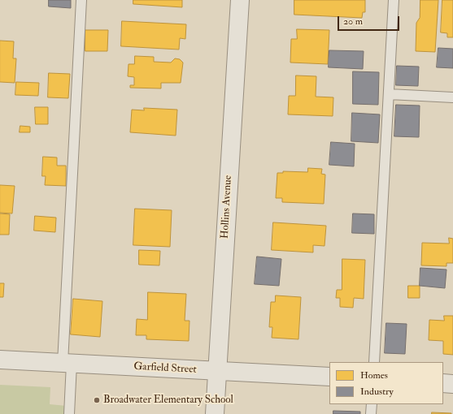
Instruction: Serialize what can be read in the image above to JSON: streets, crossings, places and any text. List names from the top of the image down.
{
  "streets": {
    "street": ["Hollins Avenue", "Garfield Street"]
  },
  "crossings": [
    ["Hollins Avenue", "Garfield Street"]
  ],
  "places": ["Broadwater Elementary School"],
  "legend": ["Homes", "Industry"],
  "scale_bar": "20 m"
}
